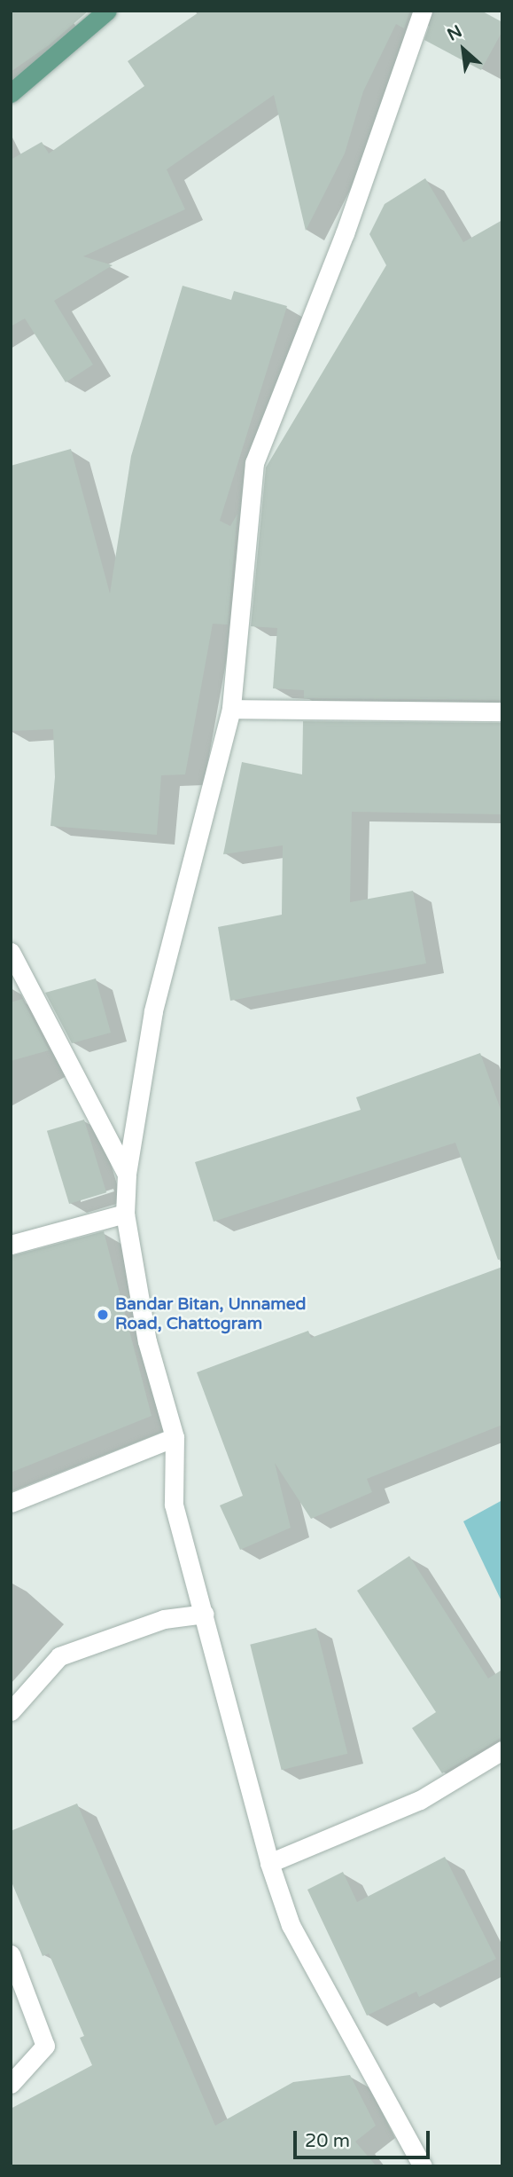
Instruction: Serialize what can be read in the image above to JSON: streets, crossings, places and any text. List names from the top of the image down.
{
  "places": ["Bandar Bitan, Unnamed Road, Chattogram"],
  "scale_bar": "20 m",
  "north": "top left"
}
